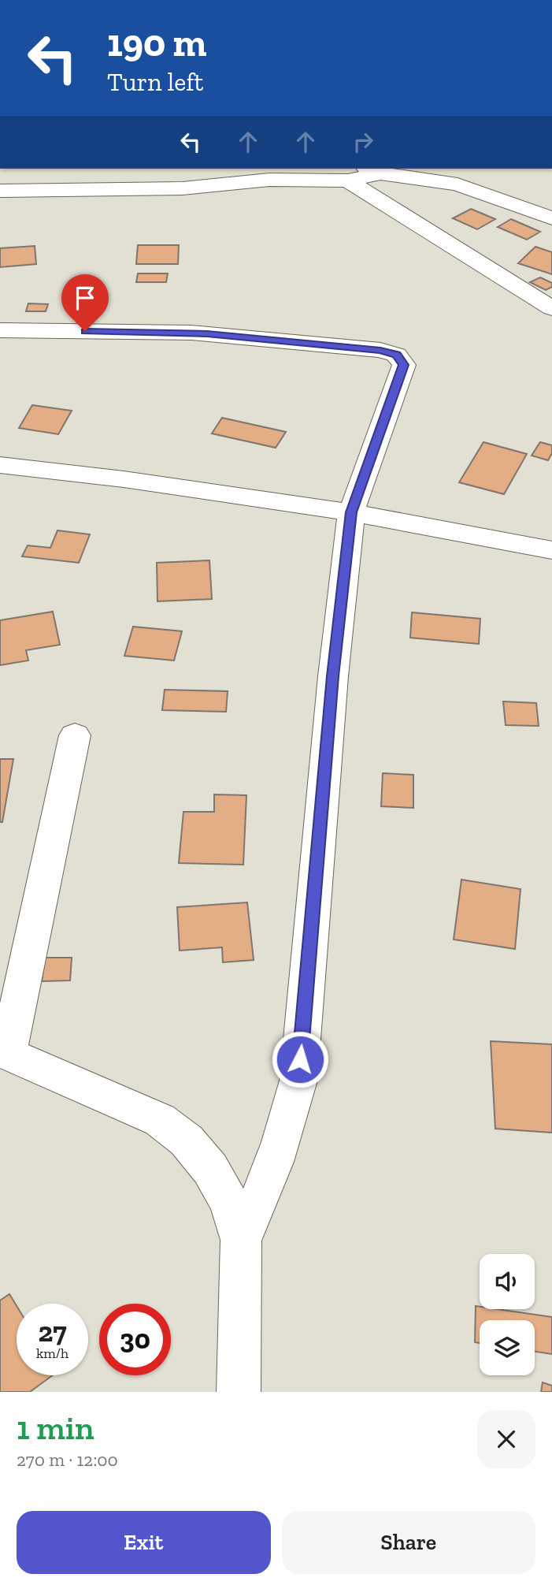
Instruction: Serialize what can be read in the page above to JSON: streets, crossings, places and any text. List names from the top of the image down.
{
  "page": {
    "turn": ["190 m", "Turn left"],
    "speed": "27 km/h",
    "limit": "30",
    "heading": ["1 min", "270 m · 12:00"],
    "buttons": ["Exit", "Share"]
  }
}
